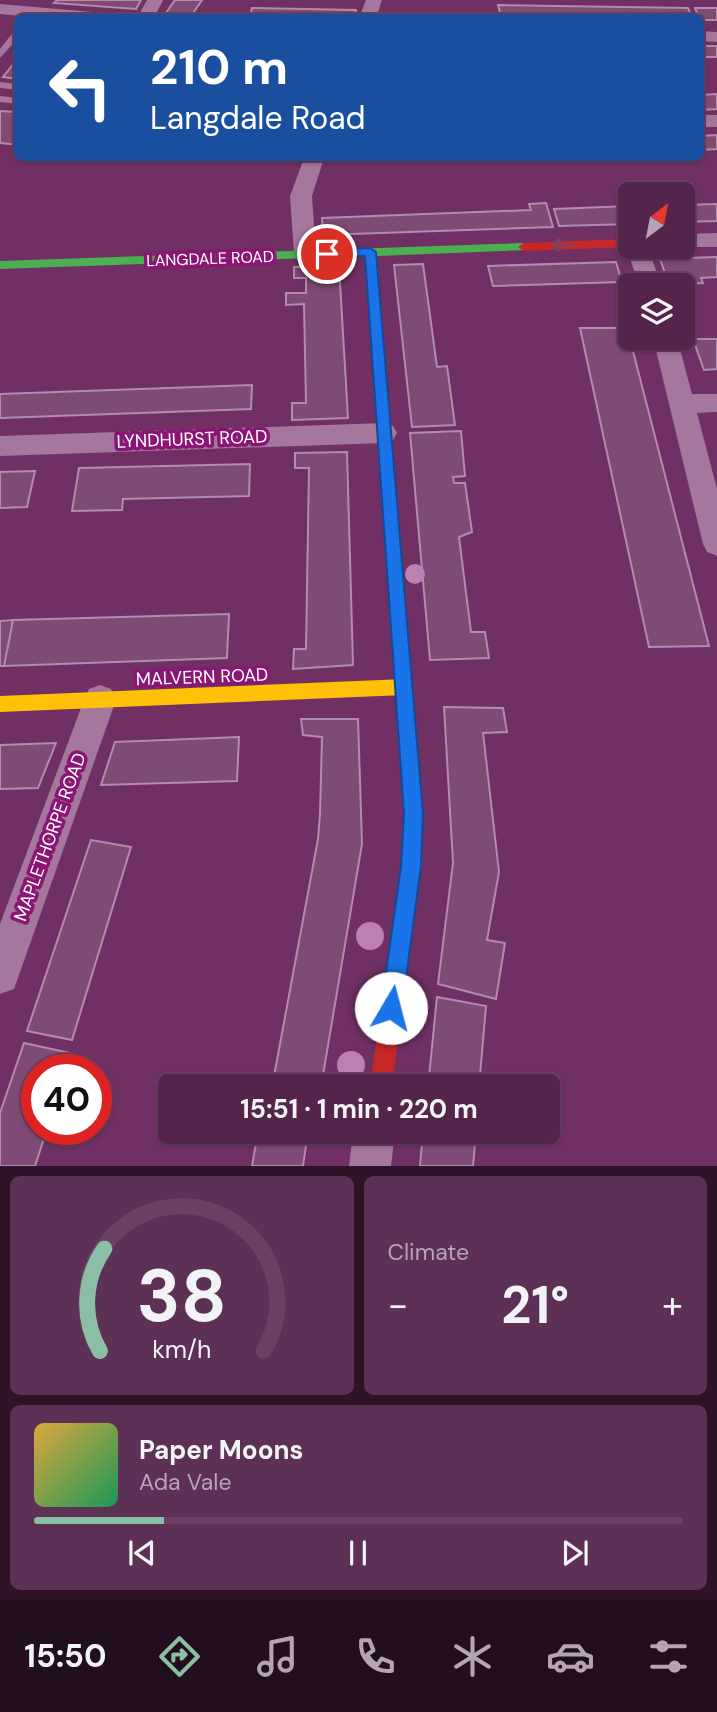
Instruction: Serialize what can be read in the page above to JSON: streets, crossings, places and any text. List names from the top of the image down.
{
  "streets": {
    "street": [
      "LANGDALE ROAD",
      "LYNDHURST ROAD",
      "MALVERN ROAD",
      "MAPLETHORPE ROAD"
    ]
  },
  "crossings": [
    ["MALVERN ROAD", "MAPLETHORPE ROAD"]
  ],
  "one_way": ["LANGDALE ROAD"],
  "north": "top right",
  "page": {
    "turn": ["210 m", "Langdale Road"],
    "limit": "40",
    "trip": "15:51 · 1 min · 220 m",
    "tile": "Climate",
    "heat": ["−", "21°", "+"],
    "song": ["Paper Moons", "Ada Vale"],
    "tabs": "15:50",
    "gauge": ["38", "km/h"]
  }
}
